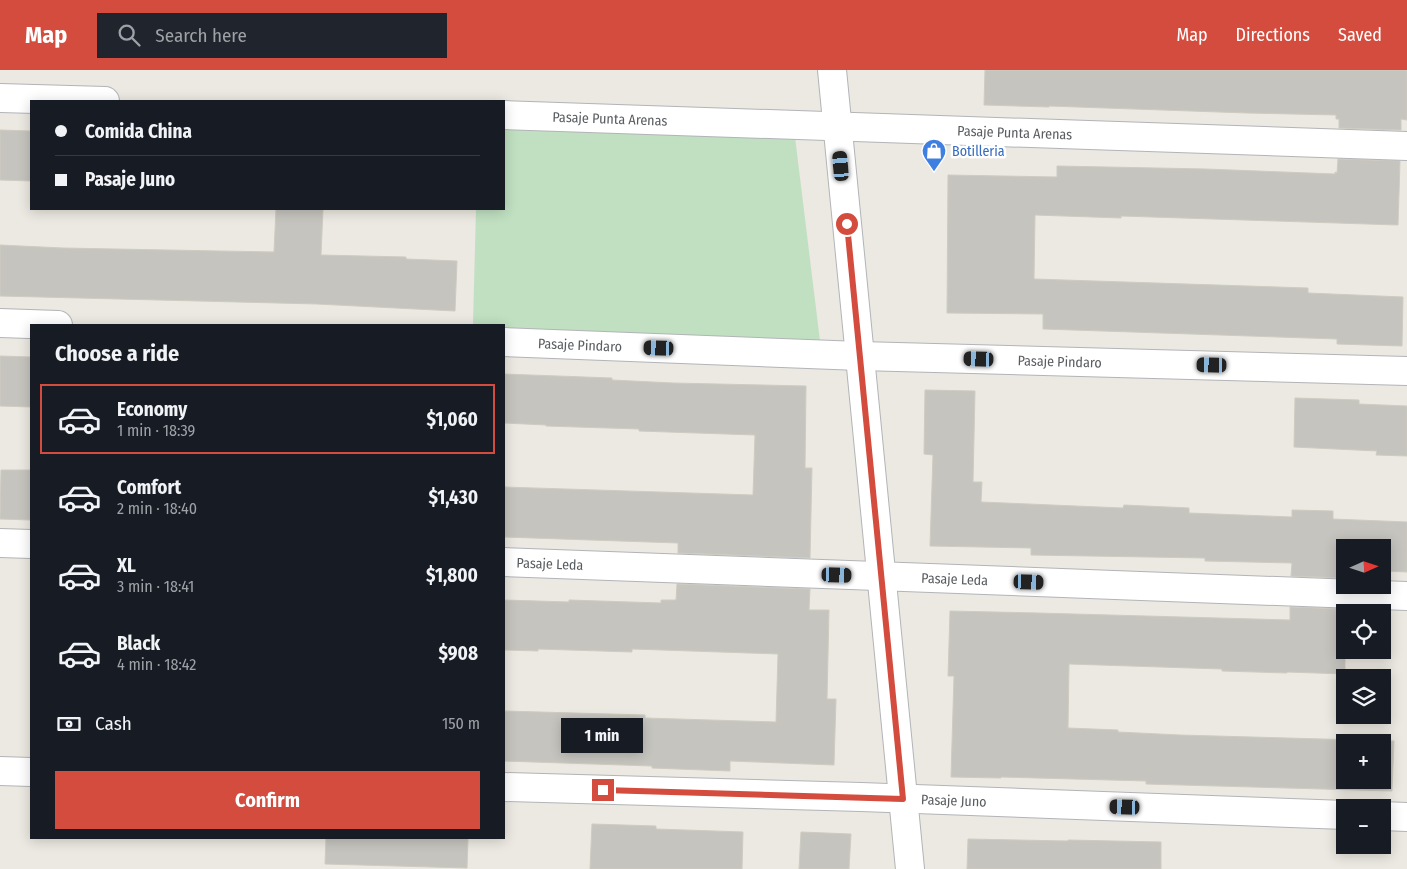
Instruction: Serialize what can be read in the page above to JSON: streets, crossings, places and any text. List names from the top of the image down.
{
  "streets": {
    "street": [
      "Pasaje Punta Arenas",
      "Pasaje Pindaro",
      "Pasaje Leda",
      "Pasaje Juno"
    ]
  },
  "places": {
    "shop": ["Botilleria"]
  },
  "north": "right",
  "page": {
    "header": "Map",
    "search": "Search here",
    "nav": ["Map", "Directions", "Saved"],
    "banner": ["Comida China", "Pasaje Juno"],
    "heading": "Choose a ride",
    "list": [
      {
        "name": "Economy",
        "note": "1 min · 18:39",
        "value": "$1,060"
      },
      {
        "name": "Comfort",
        "note": "2 min · 18:40",
        "value": "$1,430"
      },
      {
        "name": "XL",
        "note": "3 min · 18:41",
        "value": "$1,800"
      },
      {
        "name": "Black",
        "note": "4 min · 18:42",
        "value": "$908"
      }
    ],
    "map_buttons": ["+", "−"],
    "pay": ["Cash", "150 m"],
    "bubble": "1 min",
    "buttons": "Confirm"
  }
}
